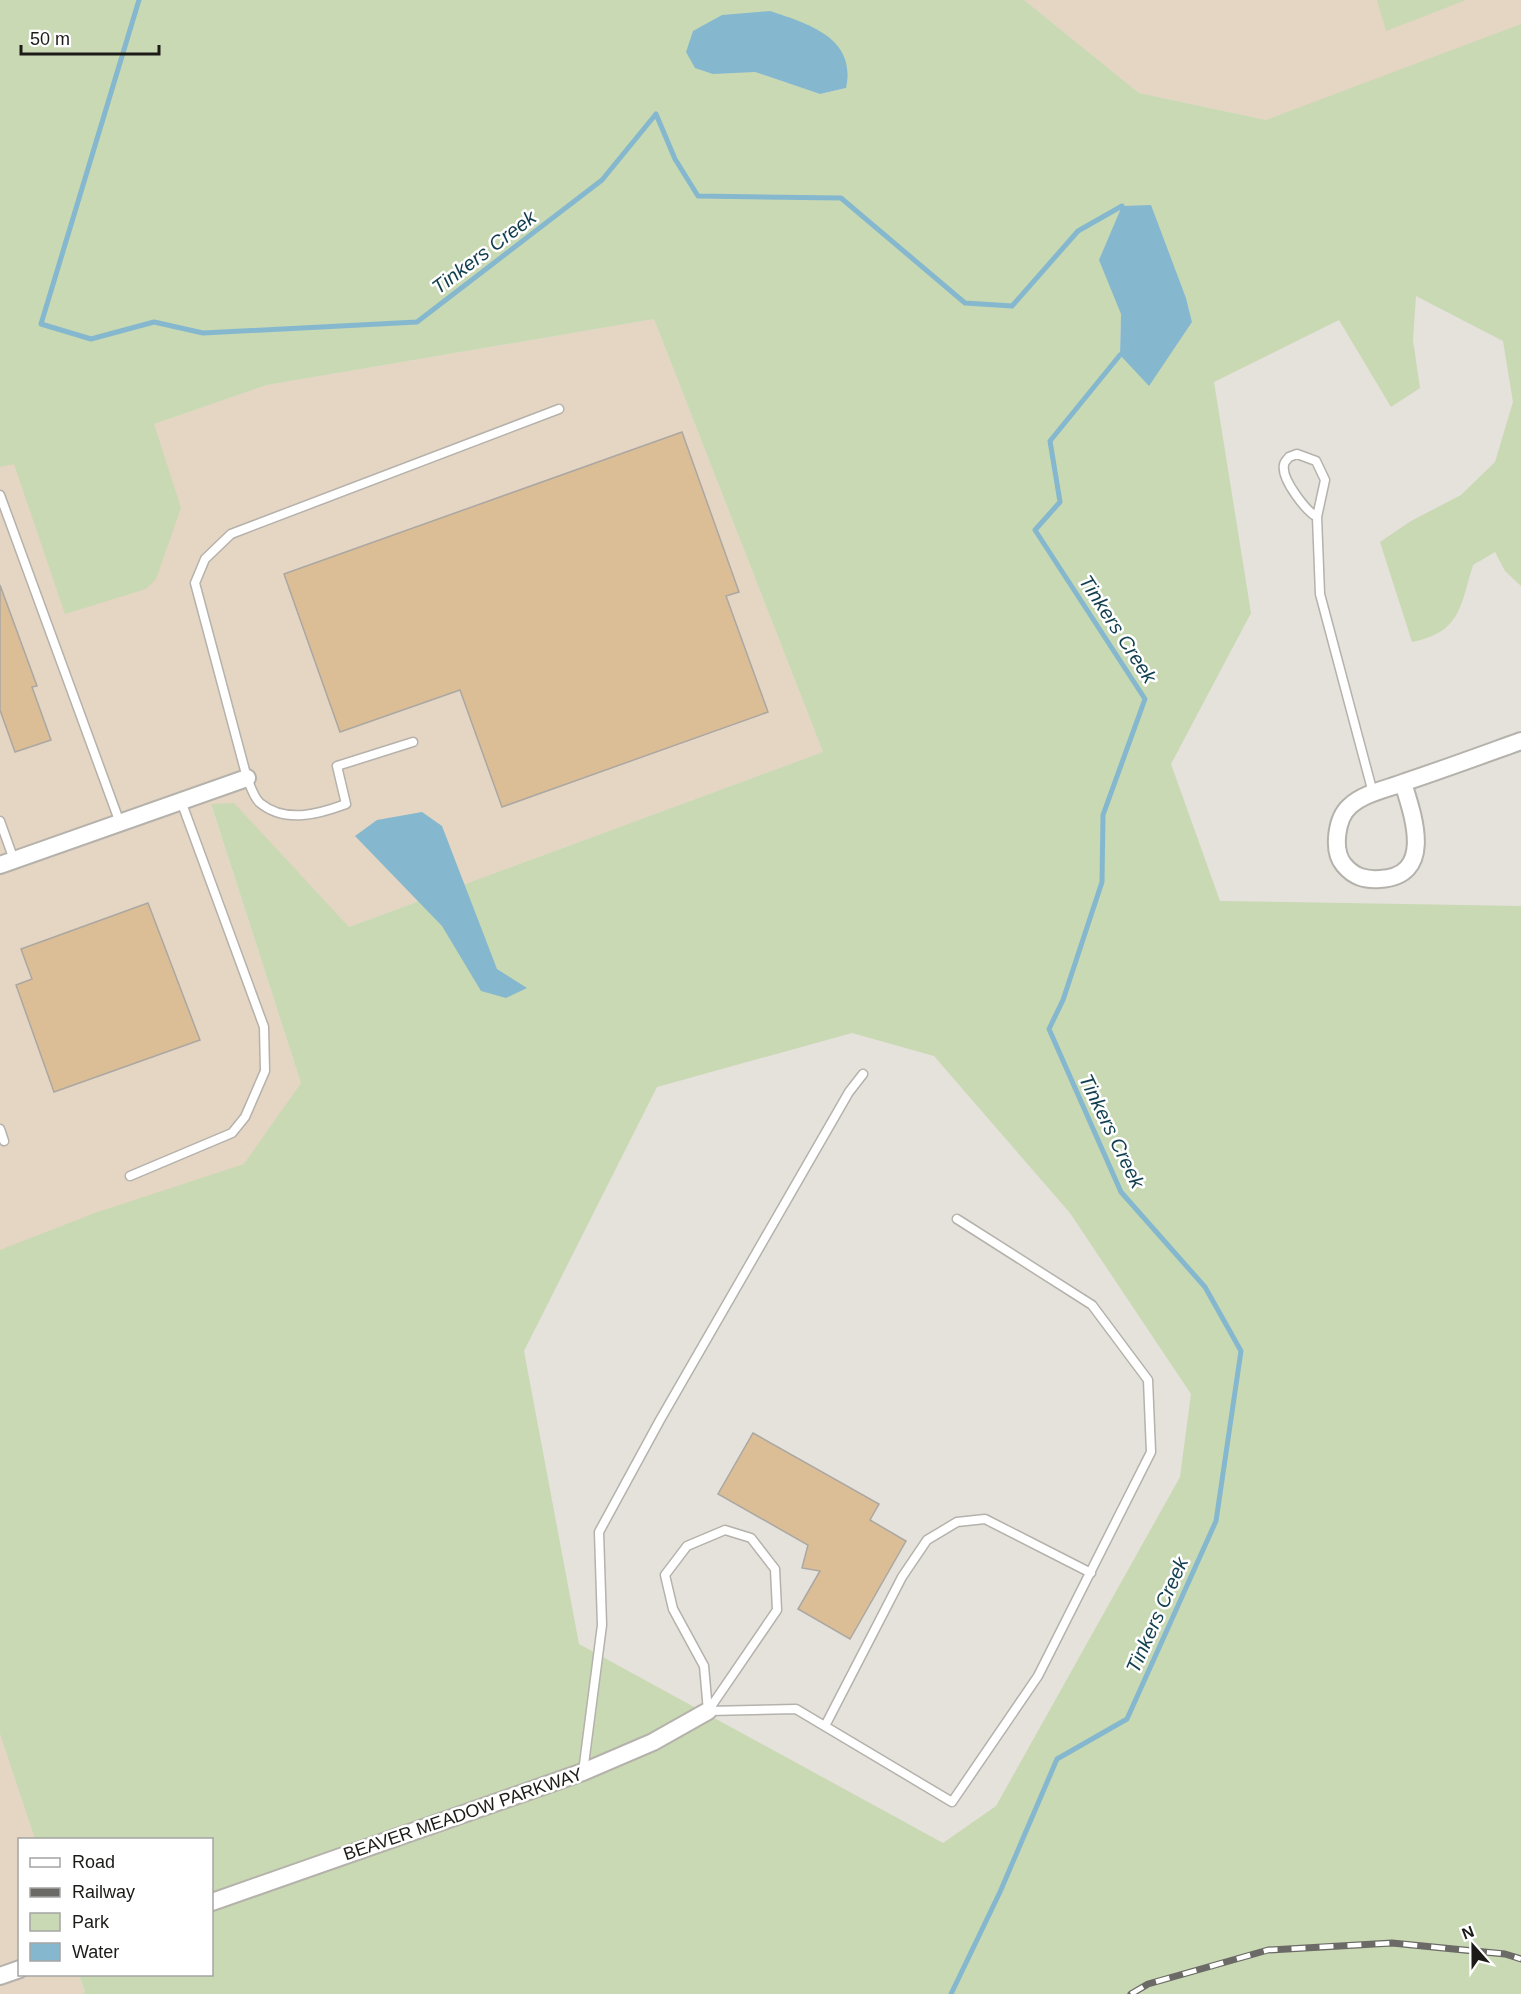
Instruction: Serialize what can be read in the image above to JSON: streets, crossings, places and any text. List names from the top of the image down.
{
  "streets": {
    "street": ["BEAVER MEADOW PARKWAY"]
  },
  "water": ["Tinkers Creek"],
  "legend": [
    "Road",
    "Railway",
    "Park",
    "Water"
  ],
  "scale_bar": "50 m",
  "north": "top"
}
